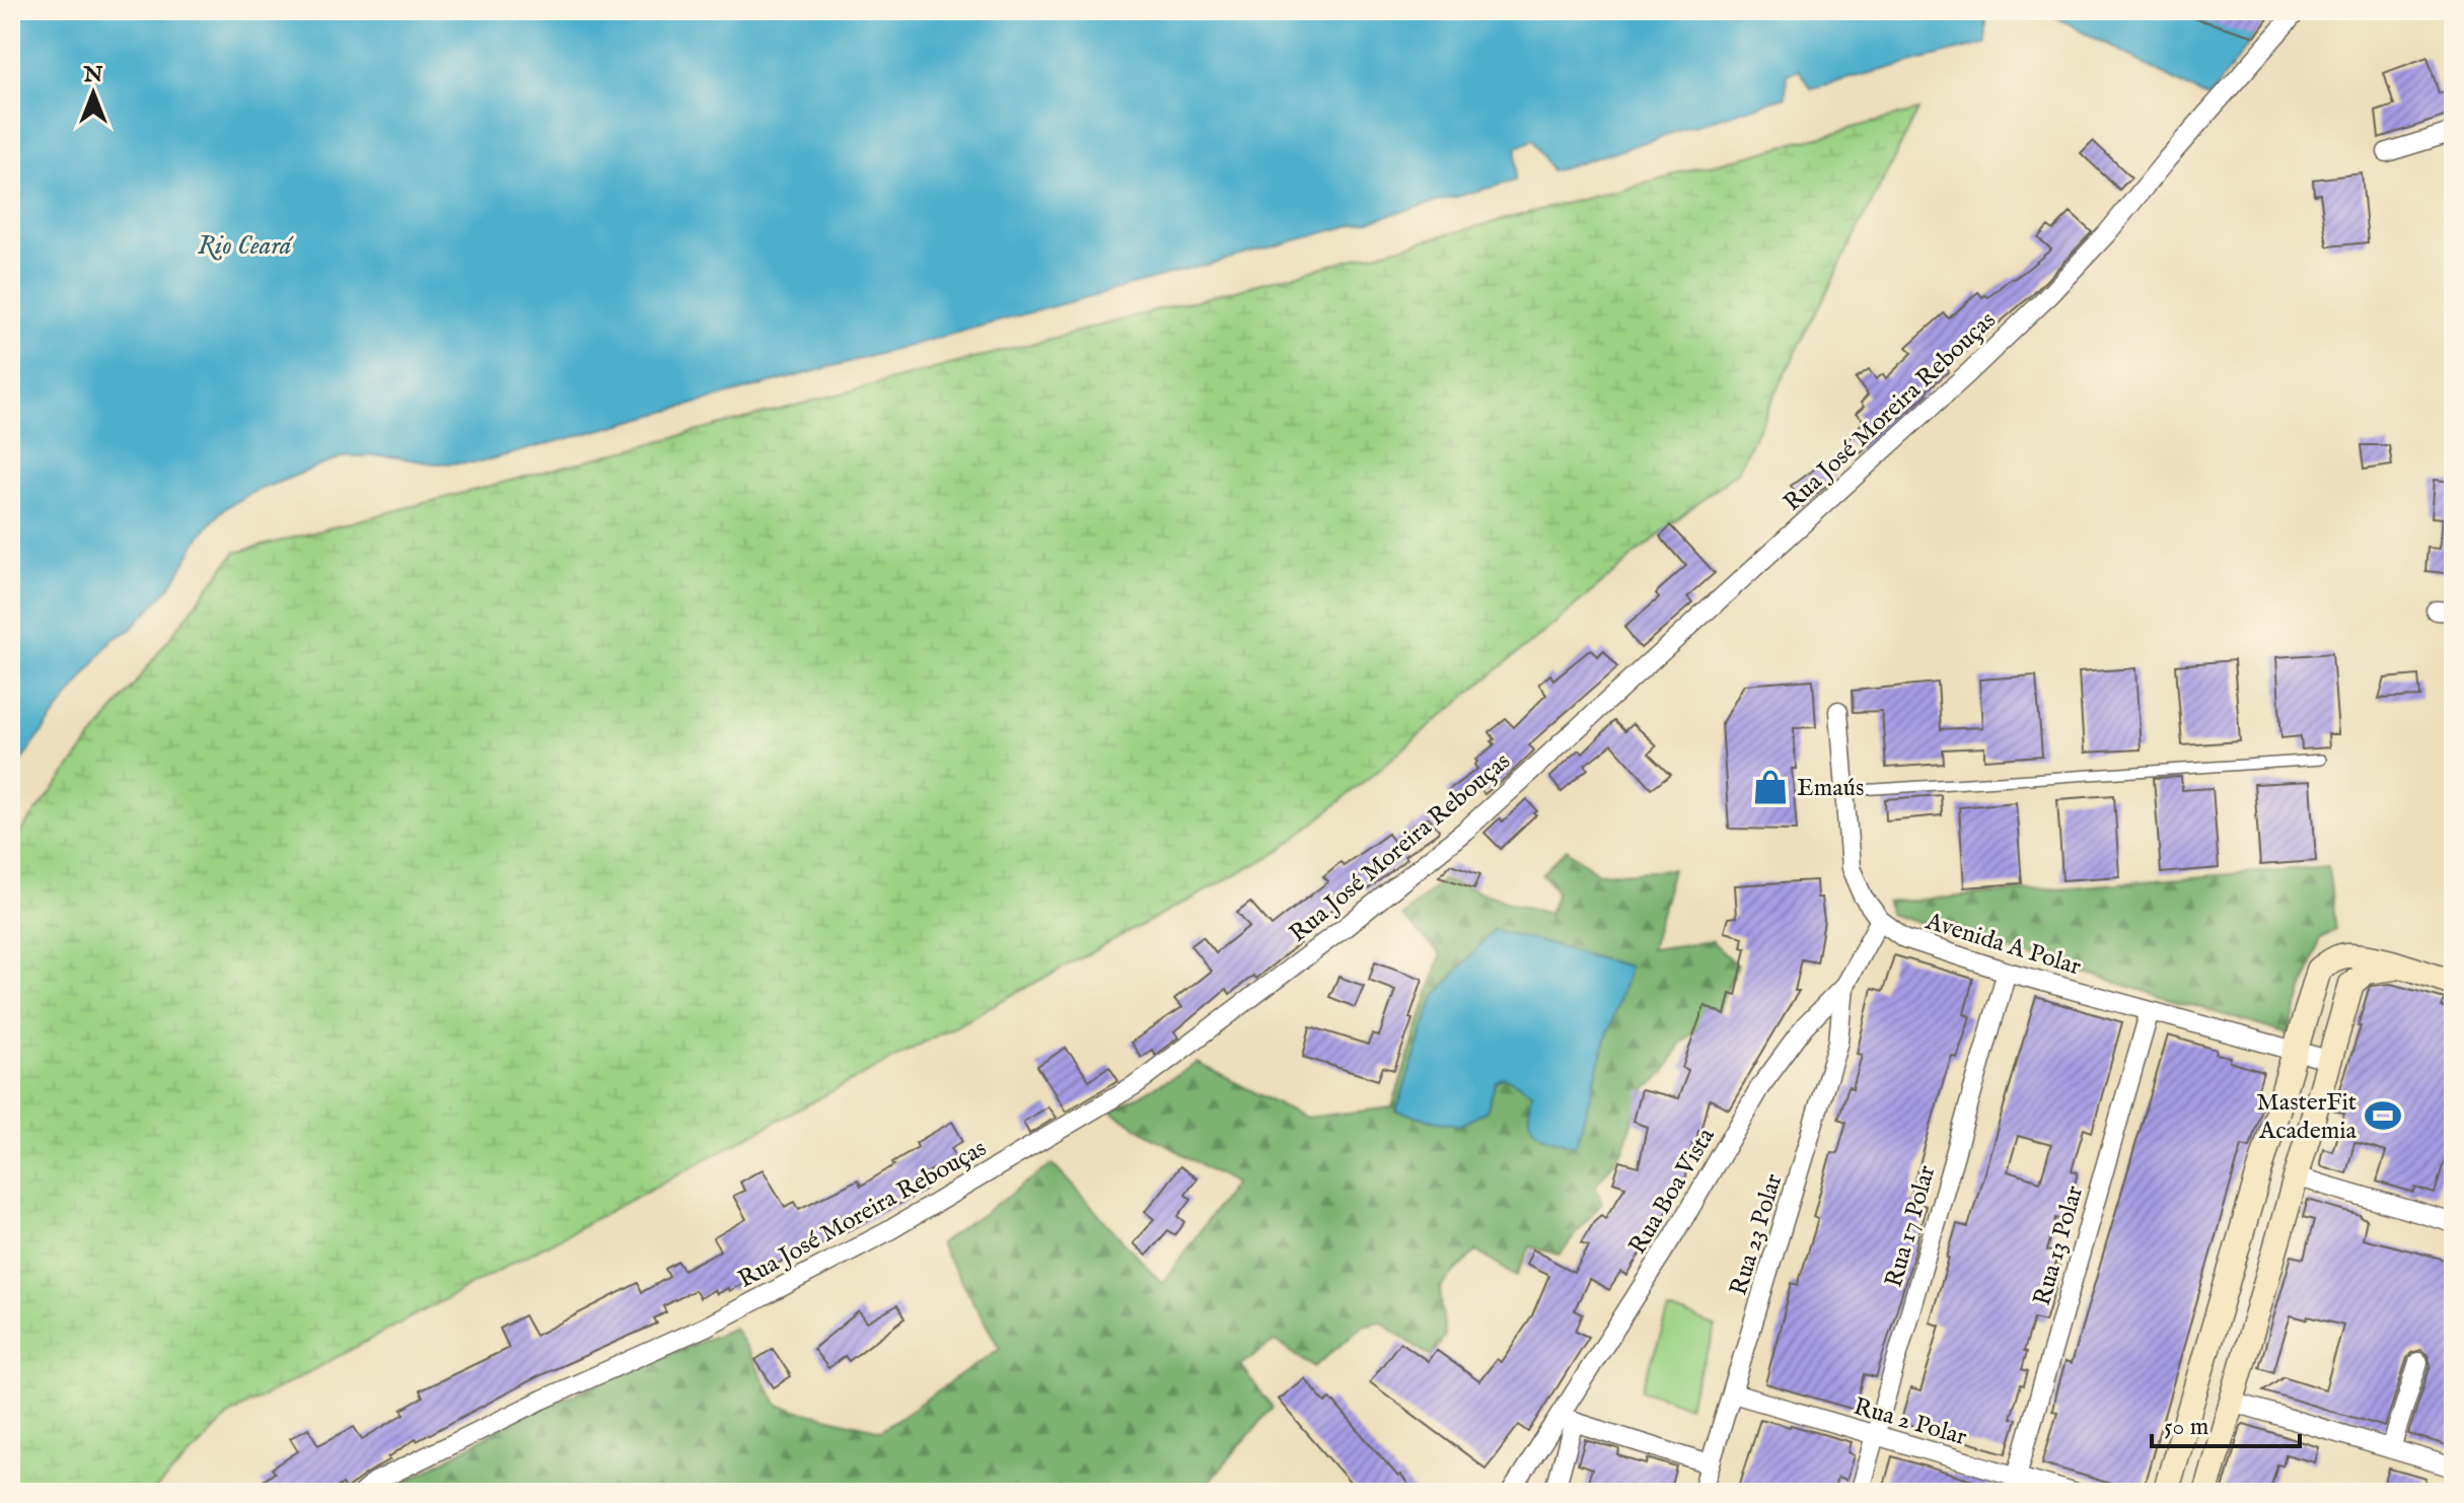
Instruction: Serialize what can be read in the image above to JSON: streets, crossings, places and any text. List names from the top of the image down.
{
  "streets": {
    "street": [
      "Rua José Moreira Rebouças",
      "Avenida A Polar",
      "Rua Boa Vista",
      "Rua 17 Polar",
      "Rua 23 Polar",
      "Rua 13 Polar",
      "Rua 2 Polar"
    ]
  },
  "crossings": [
    ["Avenida A Polar", "Rua Boa Vista"],
    ["Avenida A Polar", "Rua 17 Polar"],
    ["Avenida A Polar", "Rua 13 Polar"],
    ["Rua Boa Vista", "Rua 23 Polar"],
    ["Rua 17 Polar", "Rua 2 Polar"],
    ["Rua 23 Polar", "Rua 2 Polar"],
    ["Rua 13 Polar", "Rua 2 Polar"]
  ],
  "water": ["Rio Ceará"],
  "places": {
    "shop": ["Emaús"],
    "sports": ["MasterFit Academia"]
  },
  "scale_bar": "50 m",
  "north": "top"
}
